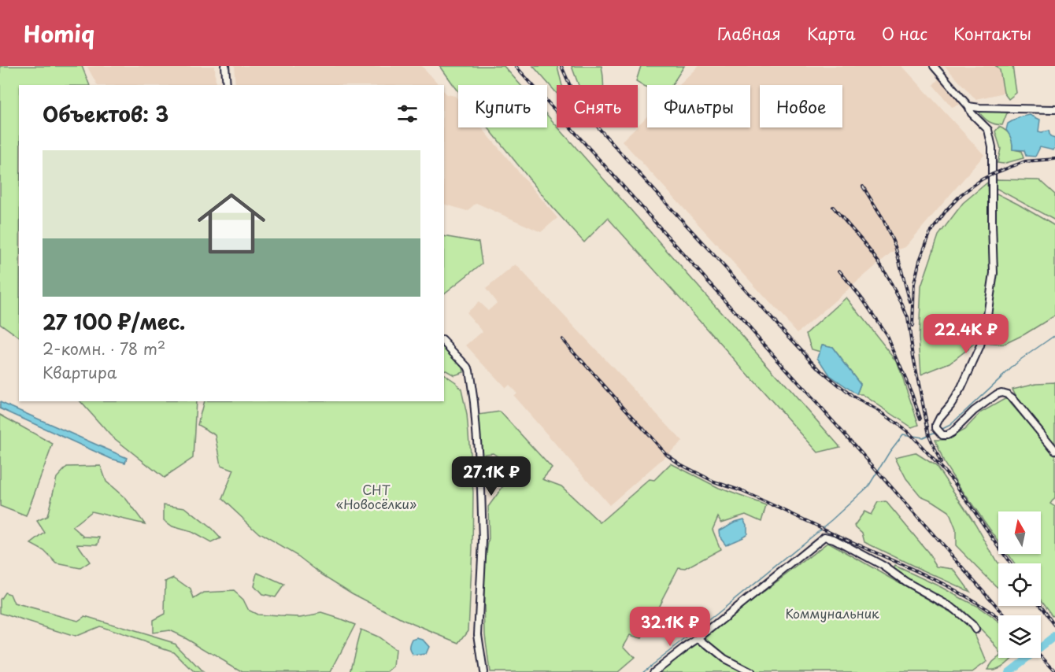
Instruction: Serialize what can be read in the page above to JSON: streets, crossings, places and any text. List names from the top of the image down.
{
  "parks": ["СНТ «Новосёлки»", "Коммунальник"],
  "north": "top",
  "page": {
    "header": "Homiq",
    "nav": [
      "Главная",
      "Карта",
      "О нас",
      "Контакты"
    ],
    "chip": [
      "Купить",
      "Снять",
      "Фильтры",
      "Новое"
    ],
    "heading": "Объектов: 3",
    "list": [
      {
        "name": "27 100 ₽/мес.",
        "note": "2-комн. · 78 m² · Квартира"
      }
    ],
    "price": ["22.4K ₽", "27.1K ₽", "32.1K ₽"]
  }
}
